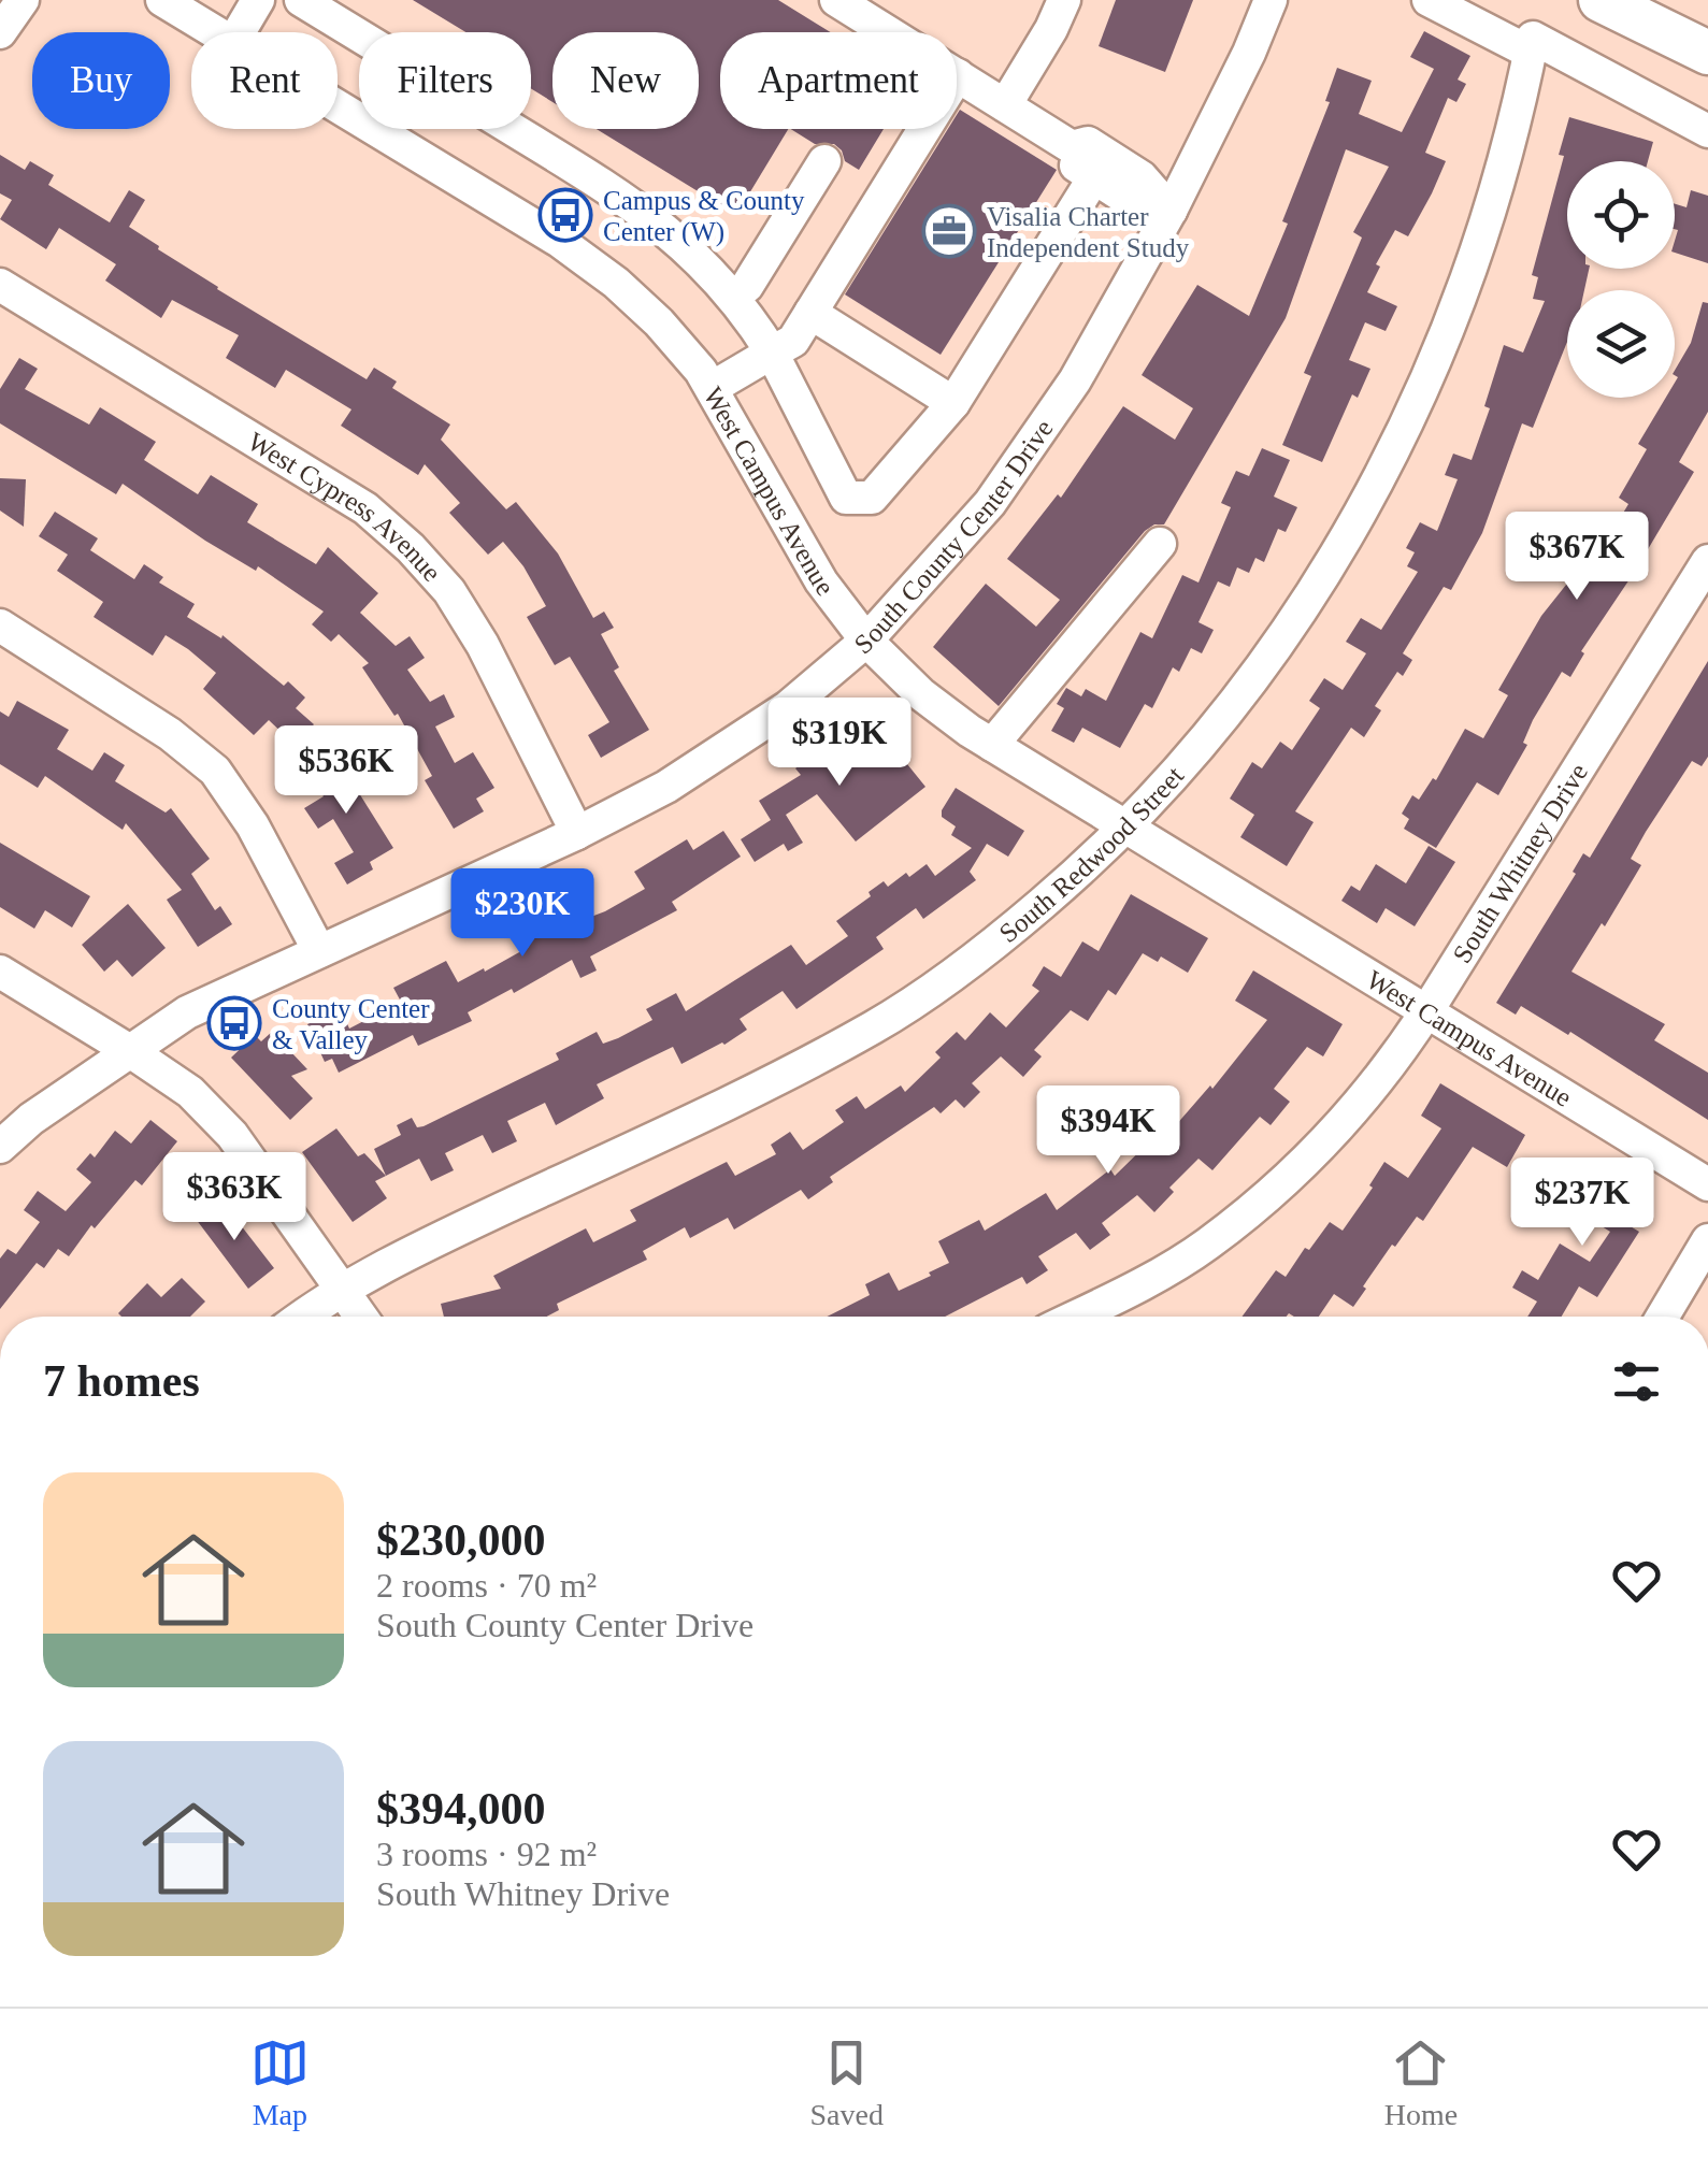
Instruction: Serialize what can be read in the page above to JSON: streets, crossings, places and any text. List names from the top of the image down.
{
  "streets": {
    "street": [
      "West Campus Avenue",
      "West Cypress Avenue",
      "South County Center Drive",
      "South Redwood Street",
      "South Whitney Drive"
    ]
  },
  "crossings": [
    ["West Campus Avenue", "South County Center Drive"],
    ["West Campus Avenue", "South Redwood Street"],
    ["West Campus Avenue", "South Whitney Drive"],
    ["West Cypress Avenue", "South County Center Drive"]
  ],
  "places": {
    "bus stop": ["Campus & County Center (W)", "County Center & Valley"],
    "office": ["Visalia Charter Independent Study"]
  },
  "page": {
    "chip": [
      "Buy",
      "Rent",
      "Filters",
      "New",
      "Apartment"
    ],
    "price": [
      "$367K",
      "$319K",
      "$536K",
      "$230K",
      "$394K",
      "$363K",
      "$237K"
    ],
    "heading": "7 homes",
    "list": [
      {
        "name": "$230,000",
        "note": "2 rooms · 70 m² · South County Center Drive"
      },
      {
        "name": "$394,000",
        "note": "3 rooms · 92 m² · South Whitney Drive"
      }
    ],
    "tabs": ["Map", "Saved", "Home"]
  }
}
